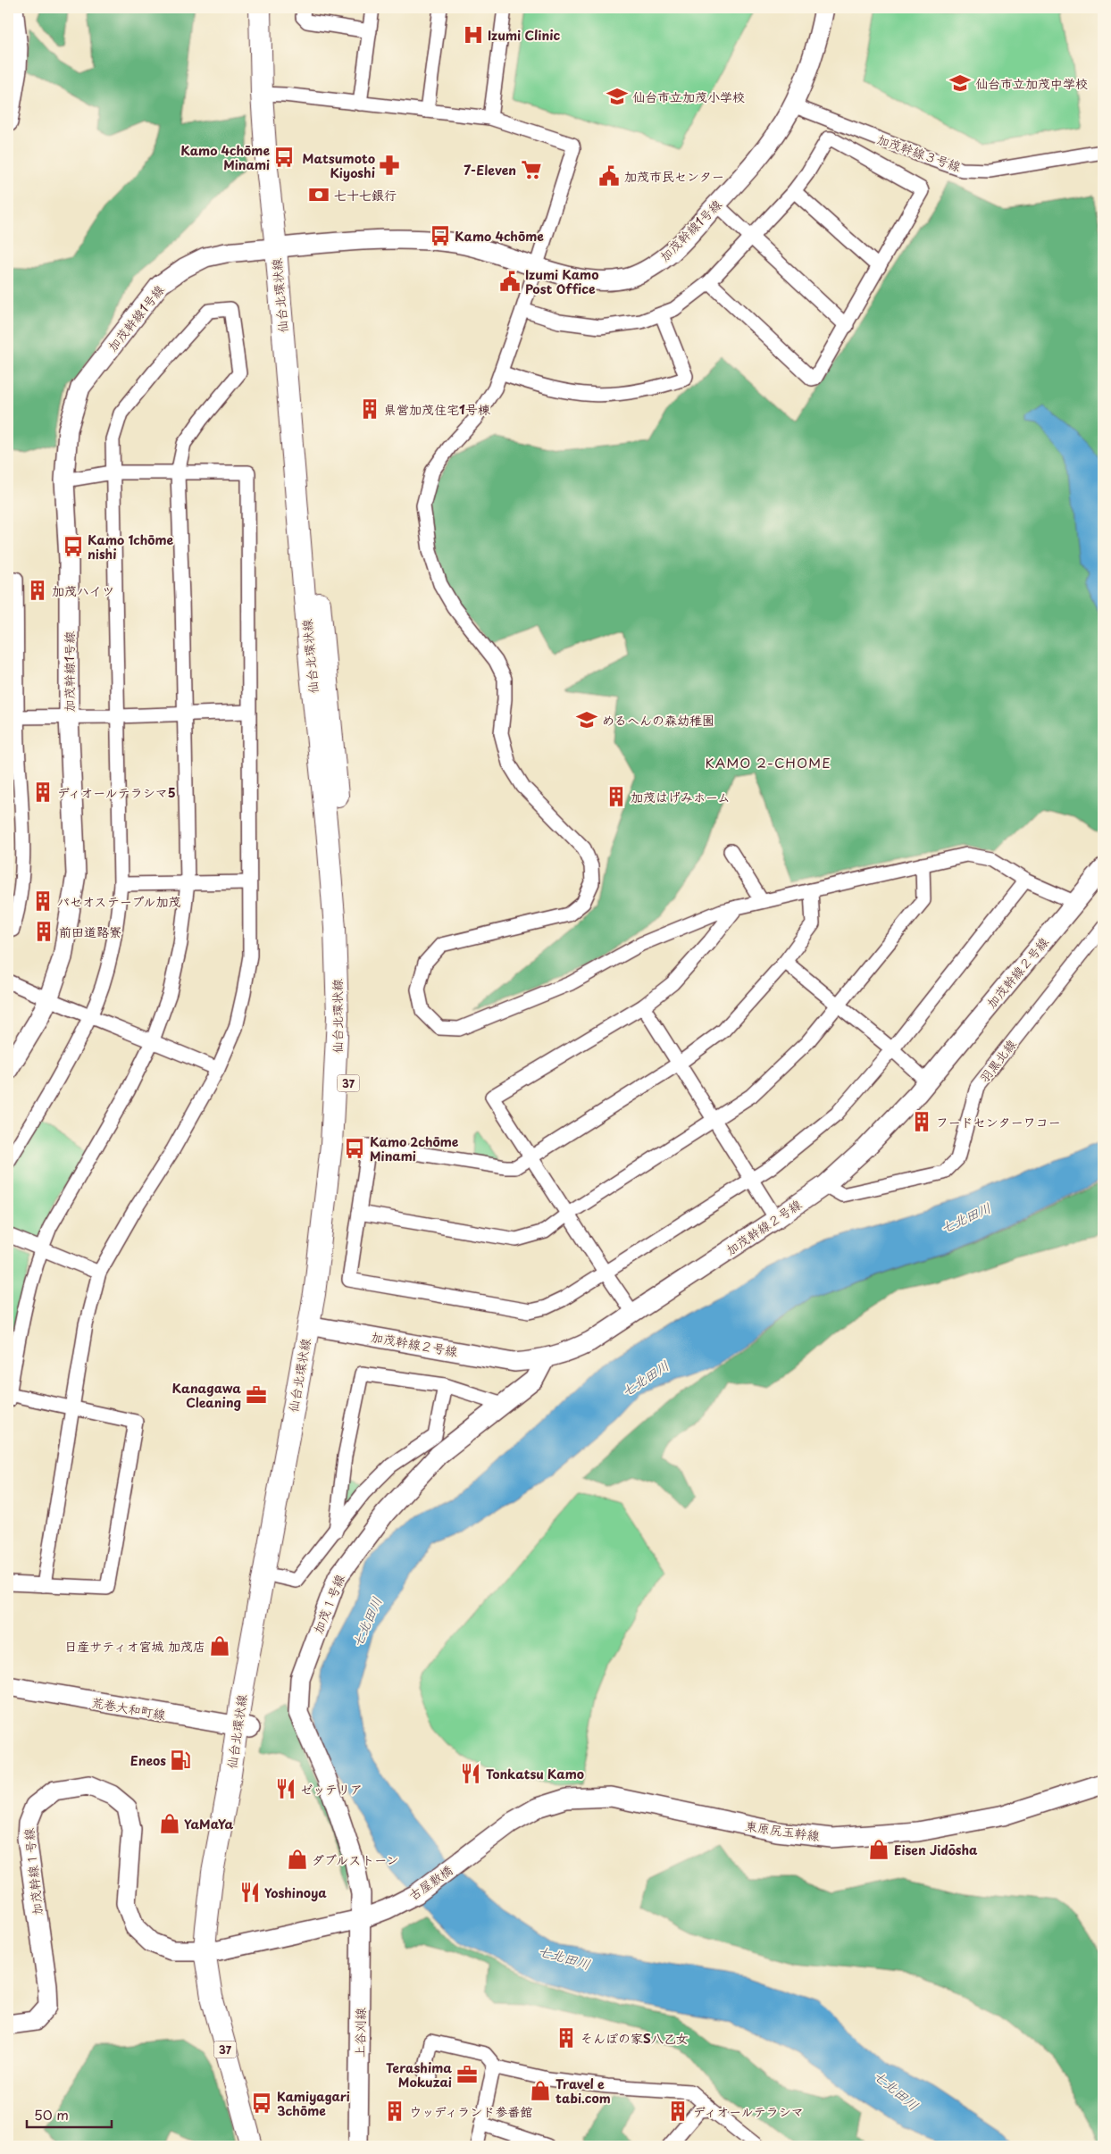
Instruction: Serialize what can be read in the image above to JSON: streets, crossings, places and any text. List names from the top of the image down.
{
  "streets": {
    "main road": ["仙台北環状線", "37"],
    "street": [
      "加茂幹線３号線",
      "加茂幹線1号線",
      "加茂幹線２号線",
      "羽黒北線",
      "加茂１号線",
      "荒巻大和町線",
      "東原尻玉幹線",
      "加茂幹線１号線",
      "古屋敷橋",
      "上谷刈線"
    ]
  },
  "crossings": [
    ["加茂幹線３号線", "加茂幹線1号線"],
    ["加茂幹線1号線", "仙台北環状線"],
    ["仙台北環状線", "加茂幹線２号線"],
    ["仙台北環状線", "荒巻大和町線"],
    ["仙台北環状線", "加茂幹線１号線"],
    ["加茂幹線２号線", "羽黒北線"],
    ["加茂幹線２号線", "加茂１号線"],
    ["加茂１号線", "加茂幹線１号線"],
    ["加茂１号線", "古屋敷橋"],
    ["加茂１号線", "上谷刈線"],
    ["東原尻玉幹線", "古屋敷橋"],
    ["加茂幹線１号線", "古屋敷橋"],
    ["加茂幹線１号線", "上谷刈線"],
    ["古屋敷橋", "上谷刈線"]
  ],
  "districts": ["KAMO 2-CHOME"],
  "water": ["七北田川"],
  "places": {
    "hospital": ["Izumi Clinic"],
    "school or university": ["仙台市立加茂中学校", "仙台市立加茂小学校", "めるへんの森幼稚園"],
    "bus stop": [
      "Kamo 4chōme Minami",
      "Kamo 4chōme",
      "Kamo 1chōme nishi",
      "Kamo 2chōme Minami",
      "Kamiyagari 3chōme"
    ],
    "pharmacy": ["Matsumoto Kiyoshi"],
    "supermarket": ["7-Eleven"],
    "public building": ["加茂市民センター", "Izumi Kamo Post Office"],
    "bank": ["七十七銀行"],
    "building": [
      "県営加茂住宅1号棟",
      "加茂ハイツ",
      "ディオールテラシマ5",
      "加茂はげみホーム",
      "パセオステーブル加茂",
      "前田道路寮",
      "フードセンターワコー",
      "そんぽの家S八乙女",
      "ウッディランド参番館",
      "ディオールテラシマ"
    ],
    "office": ["Kanagawa Cleaning", "Terashima Mokuzai"],
    "shop": [
      "日産サティオ宮城 加茂店",
      "YaMaYa",
      "Eisen Jidōsha",
      "ダブルストーン",
      "Travel e tabi.com"
    ],
    "fuel station": ["Eneos"],
    "restaurant": ["Tonkatsu Kamo", "ゼッテリア", "Yoshinoya"]
  },
  "scale_bar": "50 m"
}
